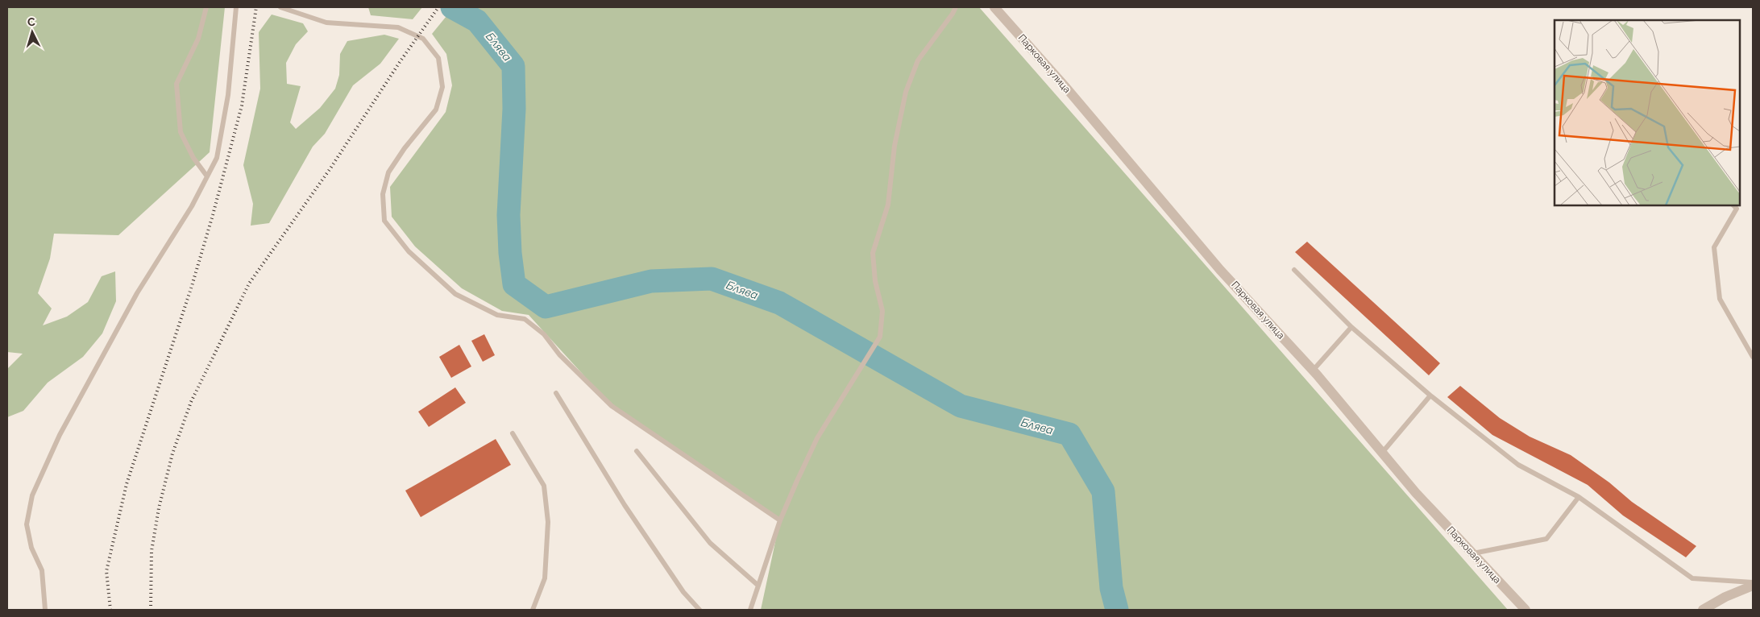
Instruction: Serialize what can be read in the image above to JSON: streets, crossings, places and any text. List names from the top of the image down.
{
  "streets": {
    "street": ["Парковая улица"]
  },
  "water": ["Блява"],
  "north": "top"
}
